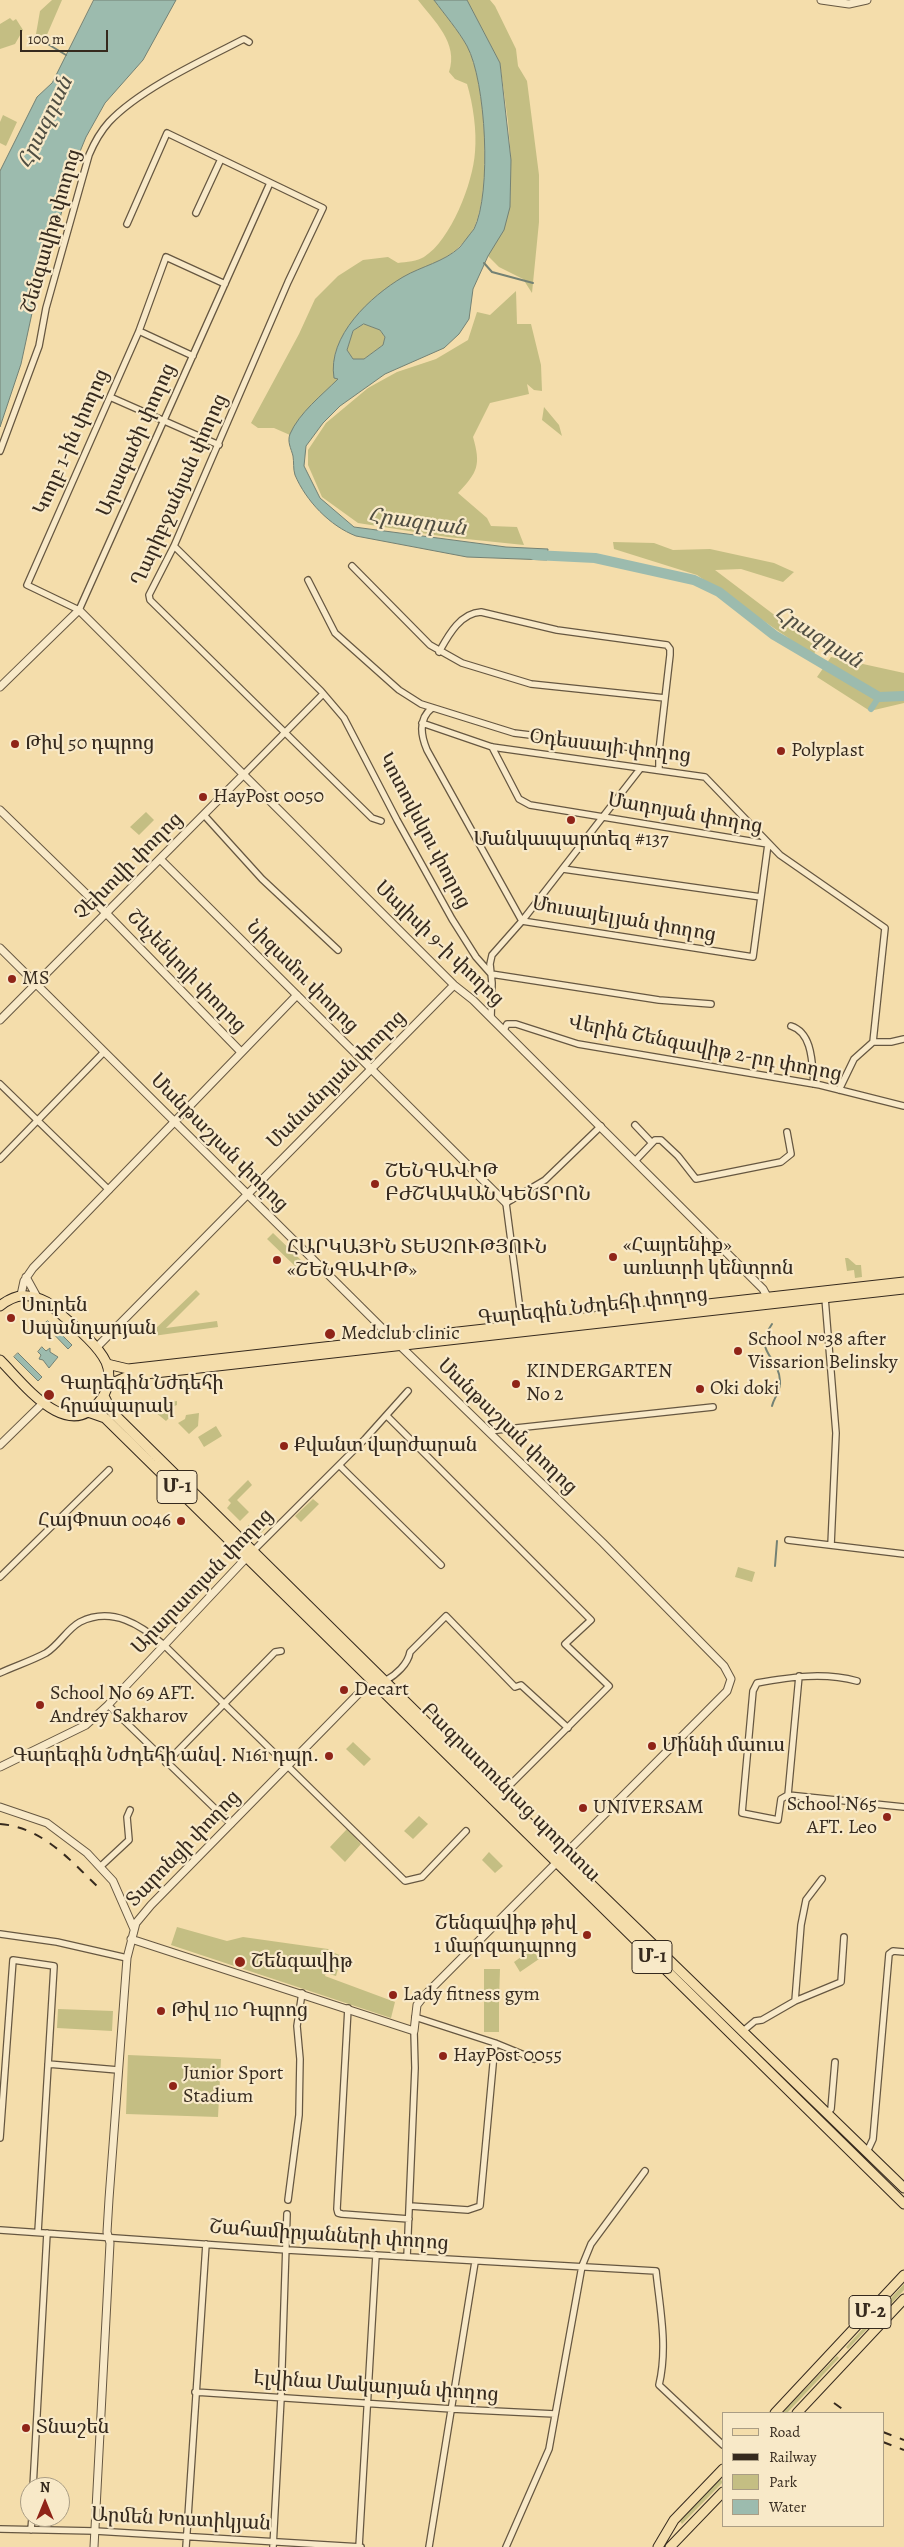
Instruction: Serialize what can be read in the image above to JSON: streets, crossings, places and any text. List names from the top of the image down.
{
  "streets": {
    "main road": [
      "Գարեգին Նժդեհի փողոց",
      "Մ-1",
      "Բագրատունյաց պողոտա",
      "Մ-2"
    ],
    "street": [
      "Շենգավիթ փողոց",
      "Արագածի փողոց",
      "Կողբ 1-ին փողոց",
      "Ղարիբջանյան փողոց",
      "Օդեսսայի փողոց",
      "Մադոյան փողոց",
      "Կոտովսկու փողոց",
      "Չեխովի փողոց",
      "Մուսայելյան փողոց",
      "Մայիսի 9-ի փողոց",
      "Շևչենկոյի փողոց",
      "Նիզամու փողոց",
      "Վերին Շենգավիթ 2-րդ փողոց",
      "Մանանդյան փողոց",
      "Մանթաշյան փողոց",
      "Արարատյան փողոց",
      "Տարոնցի փողոց",
      "Շահամիրյանների փողոց",
      "Էլվինա Մակարյան փողոց",
      "Արմեն Խոստիկյան"
    ]
  },
  "crossings": [
    ["Արագածի փողոց", "Կողբ 1-ին փողոց"],
    ["Արագածի փողոց", "Ղարիբջանյան փողոց"],
    ["Արագածի փողոց", "Մայիսի 9-ի փողոց"],
    ["Կողբ 1-ին փողոց", "Մայիսի 9-ի փողոց"],
    ["Ղարիբջանյան փողոց", "Կոտովսկու փողոց"],
    ["Ղարիբջանյան փողոց", "Չեխովի փողոց"],
    ["Օդեսսայի փողոց", "Մադոյան փողոց"],
    ["Օդեսսայի փողոց", "Մուսայելյան փողոց"],
    ["Կոտովսկու փողոց", "Չեխովի փողոց"],
    ["Չեխովի փողոց", "Մայիսի 9-ի փողոց"],
    ["Չեխովի փողոց", "Շևչենկոյի փողոց"],
    ["Չեխովի փողոց", "Նիզամու փողոց"],
    ["Չեխովի փողոց", "Մանթաշյան փողոց"],
    ["Մայիսի 9-ի փողոց", "Վերին Շենգավիթ 2-րդ փողոց"],
    ["Մայիսի 9-ի փողոց", "Մանանդյան փողոց"],
    ["Մայիսի 9-ի փողոց", "Գարեգին Նժդեհի փողոց"],
    ["Նիզամու փողոց", "Մանանդյան փողոց"],
    ["Մանանդյան փողոց", "Մանթաշյան փողոց"],
    ["Մանթաշյան փողոց", "Գարեգին Նժդեհի փողոց"],
    ["Մանթաշյան փողոց", "Բագրատունյաց պողոտա"],
    ["Արարատյան փողոց", "Բագրատունյաց պողոտա"],
    ["Բագրատունյաց պողոտա", "Տարոնցի փողոց"],
    ["Տարոնցի փողոց", "Շահամիրյանների փողոց"],
    ["Տարոնցի փողոց", "Արմեն Խոստիկյան"]
  ],
  "water": ["Հրազդան"],
  "places": [
    "Թիվ 50 դպրոց",
    "Polyplast",
    "HayPost 0050",
    "Մանկապարտեզ #137",
    "MS",
    "ՇԵՆԳԱՎԻԹ ԲԺՇԿԱԿԱՆ ԿԵՆՏՐՈՆ",
    "«Հայրենիք» առևտրի կենտրոն",
    "ՀԱՐԿԱՅԻՆ ՏԵՍՉՈՒԹՅՈՒՆ «ՇԵՆԳԱՎԻԹ»",
    "Սուրեն Սպանդարյան",
    "Medclub clinic",
    "School №38 after Vissarion Belinsky",
    "KINDERGARTEN No 2",
    "Oki doki",
    "Գարեգին Նժդեհի հրապարակ",
    "Քվանտ վարժարան",
    "ՀայՓոստ 0046",
    "Decart",
    "School No 69 AFT. Andrey Sakharov",
    "Միննի մաուս",
    "Գարեգին Նժդեհի անվ. N161 դպր.",
    "UNIVERSAM",
    "School N65 AFT. Leo",
    "Շենգավիթ թիվ 1 մարզադպրոց",
    "Շենգավիթ",
    "Lady fitness gym",
    "Թիվ 110 Դպրոց",
    "HayPost 0055",
    "Junior Sport Stadium",
    "Տնաշեն"
  ],
  "legend": [
    "Road",
    "Railway",
    "Park",
    "Water"
  ],
  "scale_bar": "100 m",
  "north": "top"
}
